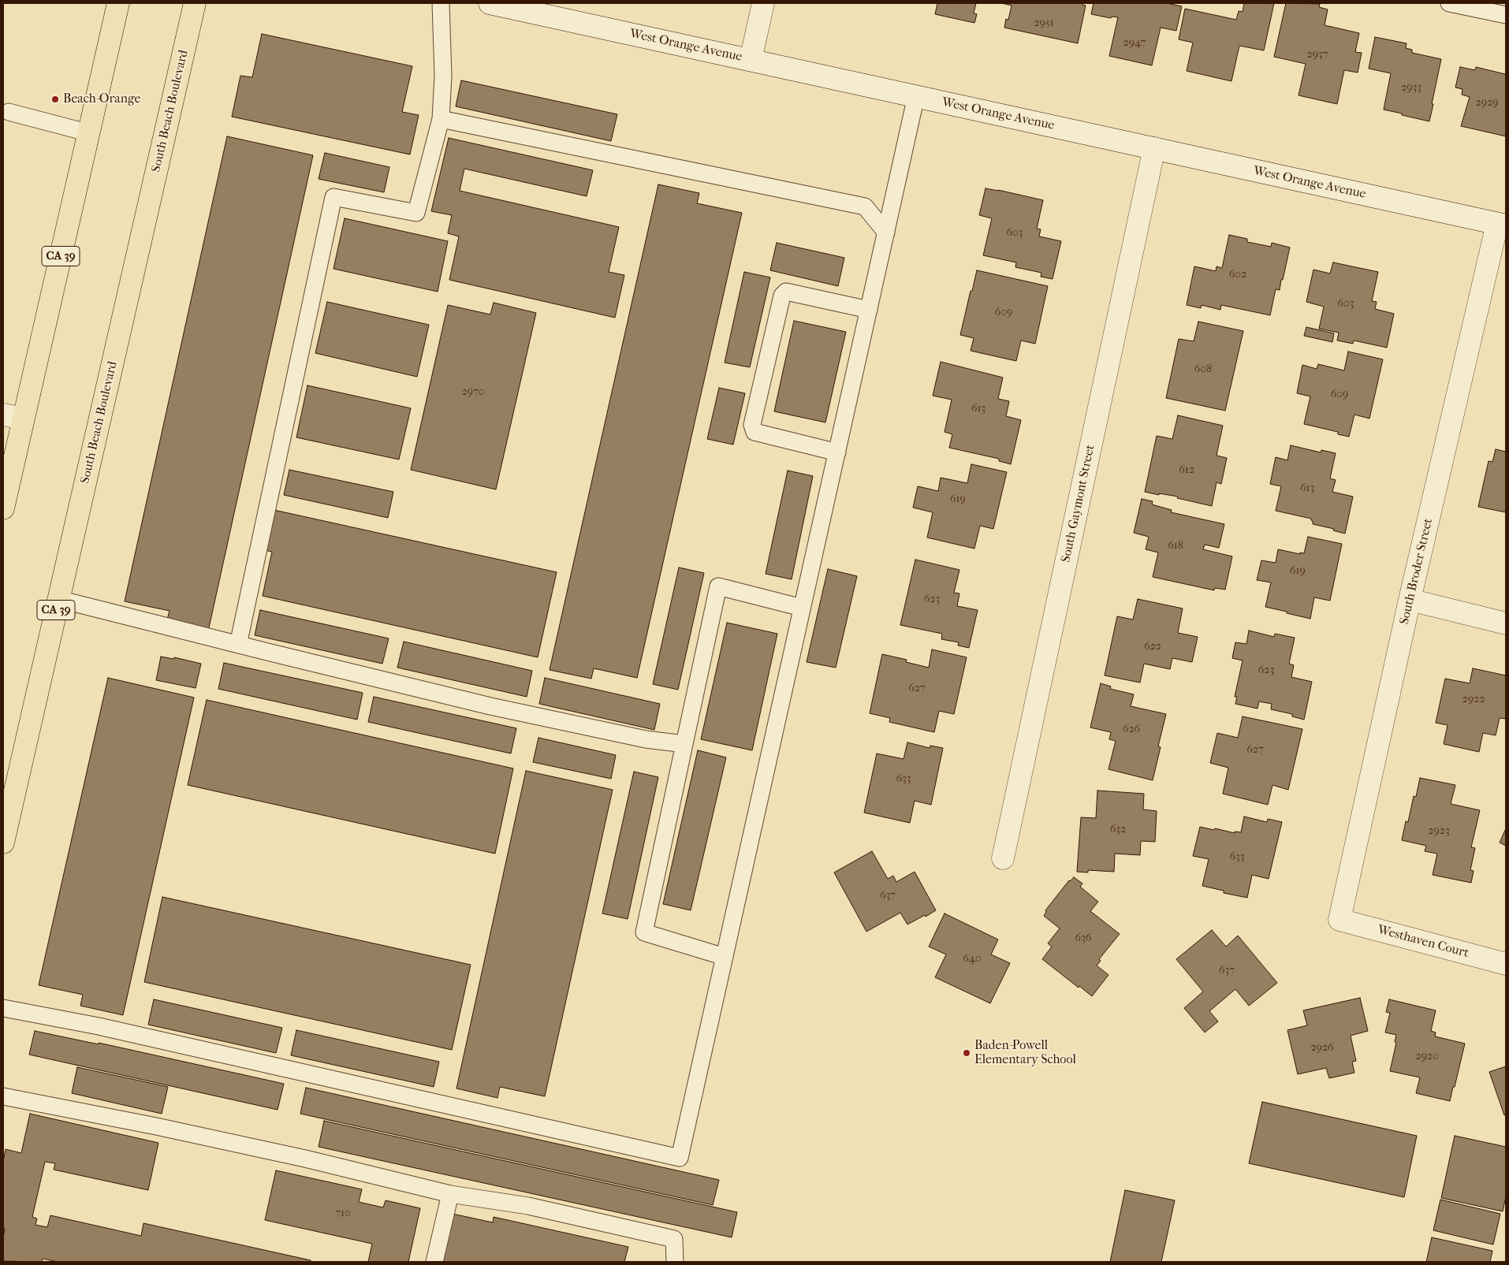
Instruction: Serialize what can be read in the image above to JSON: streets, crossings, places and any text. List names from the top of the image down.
{
  "streets": {
    "main road": ["South Beach Boulevard", "CA 39"],
    "street": [
      "West Orange Avenue",
      "South Gaymont Street",
      "South Broder Street",
      "Westhaven Court"
    ]
  },
  "crossings": [
    ["West Orange Avenue", "South Gaymont Street"],
    ["West Orange Avenue", "South Broder Street"],
    ["South Broder Street", "Westhaven Court"]
  ],
  "places": ["Beach-Orange", "Baden-Powell Elementary School"],
  "house_numbers": [
    "2951",
    "2947",
    "2937",
    "2933",
    "2929",
    "603",
    "602",
    "603",
    "609",
    "608",
    "2970",
    "609",
    "613",
    "612",
    "613",
    "619",
    "618",
    "619",
    "623",
    "622",
    "623",
    "627",
    "2922",
    "626",
    "627",
    "633",
    "632",
    "2923",
    "633",
    "637",
    "636",
    "640",
    "637",
    "2926",
    "2920",
    "710"
  ]
}
